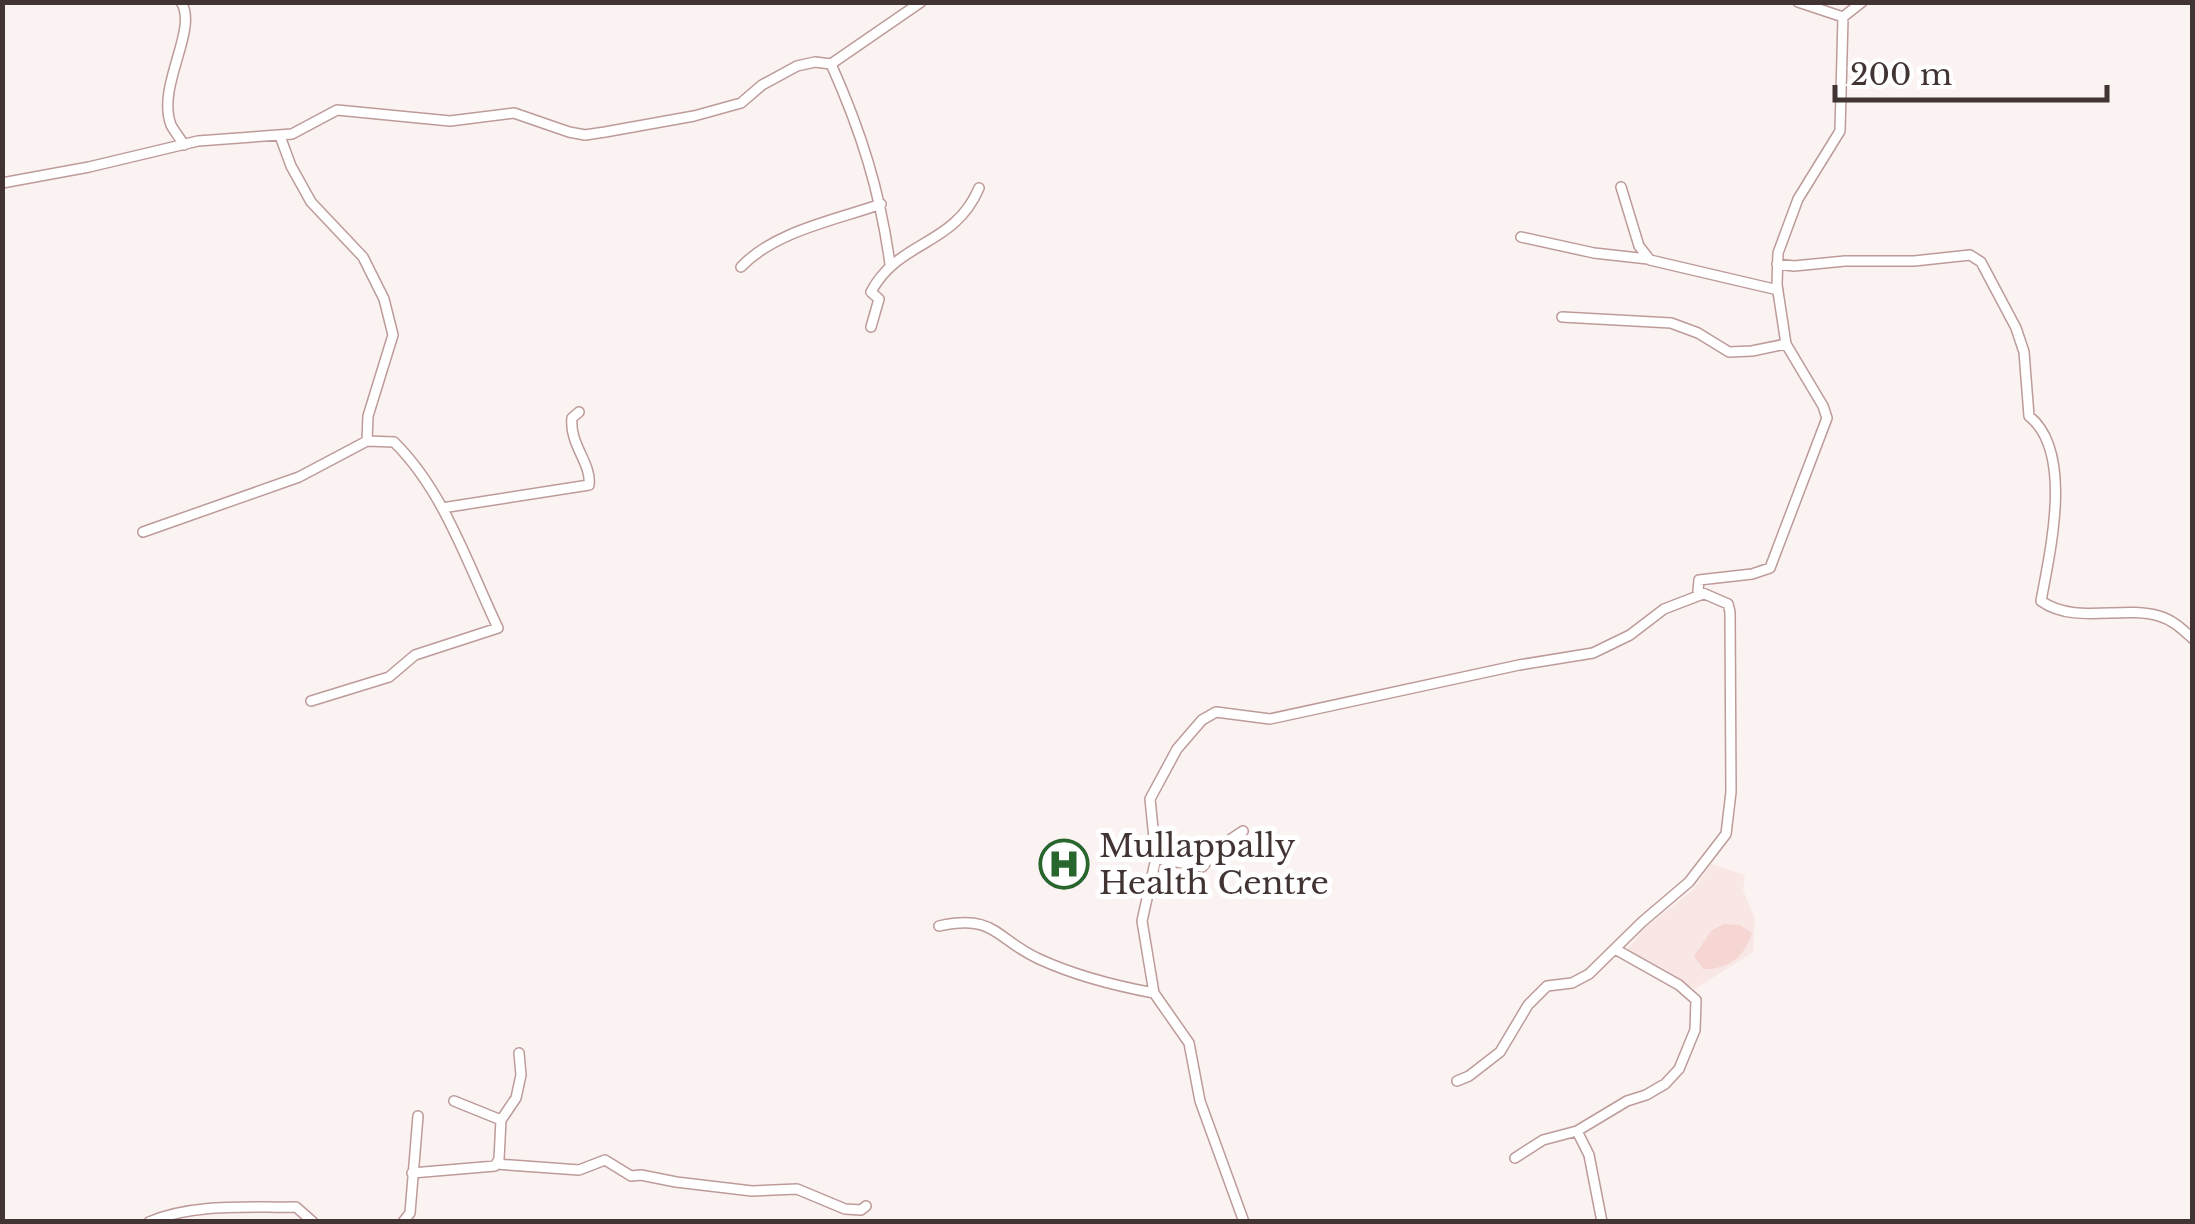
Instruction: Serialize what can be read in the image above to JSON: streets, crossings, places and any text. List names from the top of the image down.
{
  "places": {
    "hospital": ["Mullappally Health Centre"]
  },
  "scale_bar": "200 m"
}
